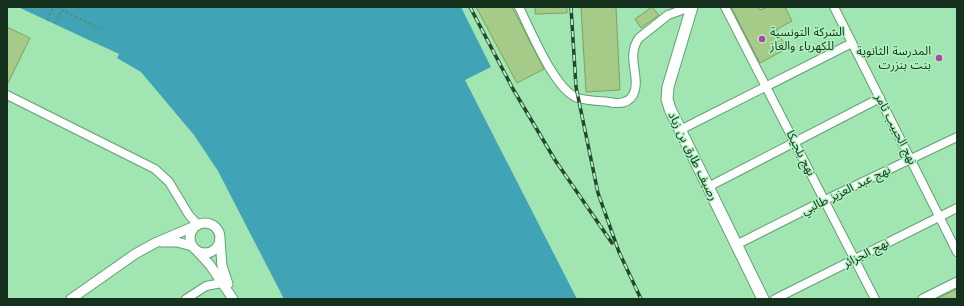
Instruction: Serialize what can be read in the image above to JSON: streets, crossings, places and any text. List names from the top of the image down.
{
  "streets": {
    "main road": ["رصيف طارق بن زياد"],
    "street": [
      "نهج الحبيب ثامر",
      "نهج بلجيكا",
      "نهج عبد العزيز طالبي",
      "نهج الجزائر"
    ]
  },
  "crossings": [
    ["نهج الحبيب ثامر", "نهج عبد العزيز طالبي"],
    ["نهج الحبيب ثامر", "نهج الجزائر"],
    ["نهج بلجيكا", "نهج عبد العزيز طالبي"],
    ["نهج بلجيكا", "نهج الجزائر"],
    ["رصيف طارق بن زياد", "نهج عبد العزيز طالبي"]
  ],
  "places": ["الشركة التونسية للكهرباء والغاز", "المدرسة الثانوية بنت بنزرت"]
}
